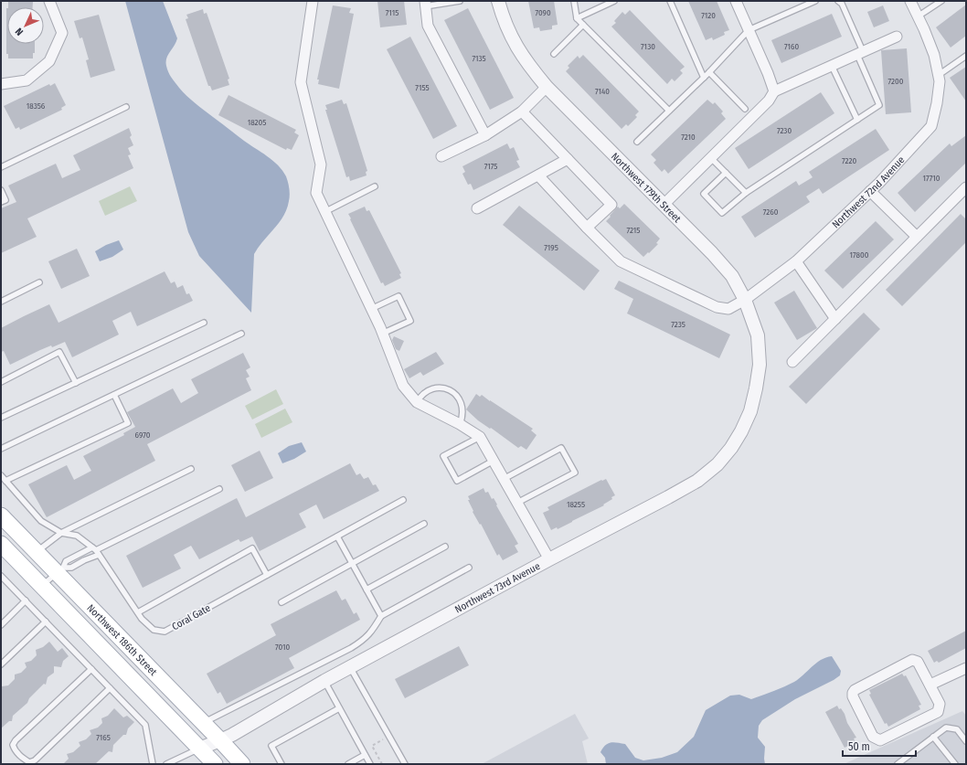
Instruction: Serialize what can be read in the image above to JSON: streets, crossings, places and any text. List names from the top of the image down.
{
  "streets": {
    "main road": ["Northwest 186th Street"],
    "street": ["Northwest 179th Street", "Northwest 72nd Avenue", "Northwest 73rd Avenue"],
    "lane": ["Coral Gate"]
  },
  "crossings": [
    ["Northwest 179th Street", "Northwest 72nd Avenue"],
    ["Northwest 179th Street", "Northwest 73rd Avenue"],
    ["Northwest 73rd Avenue", "Northwest 186th Street"]
  ],
  "house_numbers": [
    "7115",
    "7090",
    "7120",
    "7130",
    "7160",
    "7135",
    "7200",
    "7155",
    "7140",
    "18356",
    "18205",
    "7230",
    "7210",
    "7220",
    "7175",
    "17710",
    "7260",
    "7215",
    "7195",
    "17800",
    "7235",
    "6970",
    "18255",
    "7010",
    "7165"
  ],
  "scale_bar": "50 m",
  "north": "bottom left"
}
